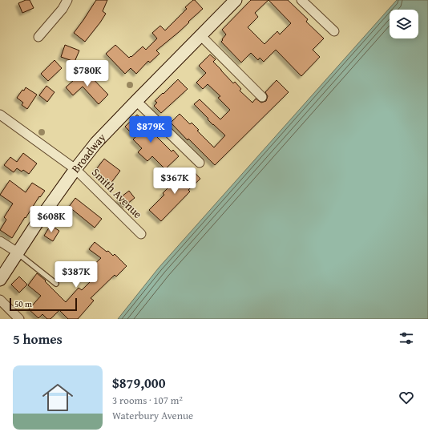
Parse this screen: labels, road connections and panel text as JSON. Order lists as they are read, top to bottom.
{
  "streets": {
    "street": ["Broadway", "Smith Avenue"]
  },
  "crossings": [
    ["Broadway", "Smith Avenue"]
  ],
  "scale_bar": "50 m",
  "page": {
    "price": [
      "$780K",
      "$879K",
      "$367K",
      "$608K",
      "$387K"
    ],
    "scale": "50 m",
    "heading": "5 homes",
    "list": [
      {
        "name": "$879,000",
        "note": "3 rooms · 107 m² · Waterbury Avenue"
      }
    ]
  }
}
